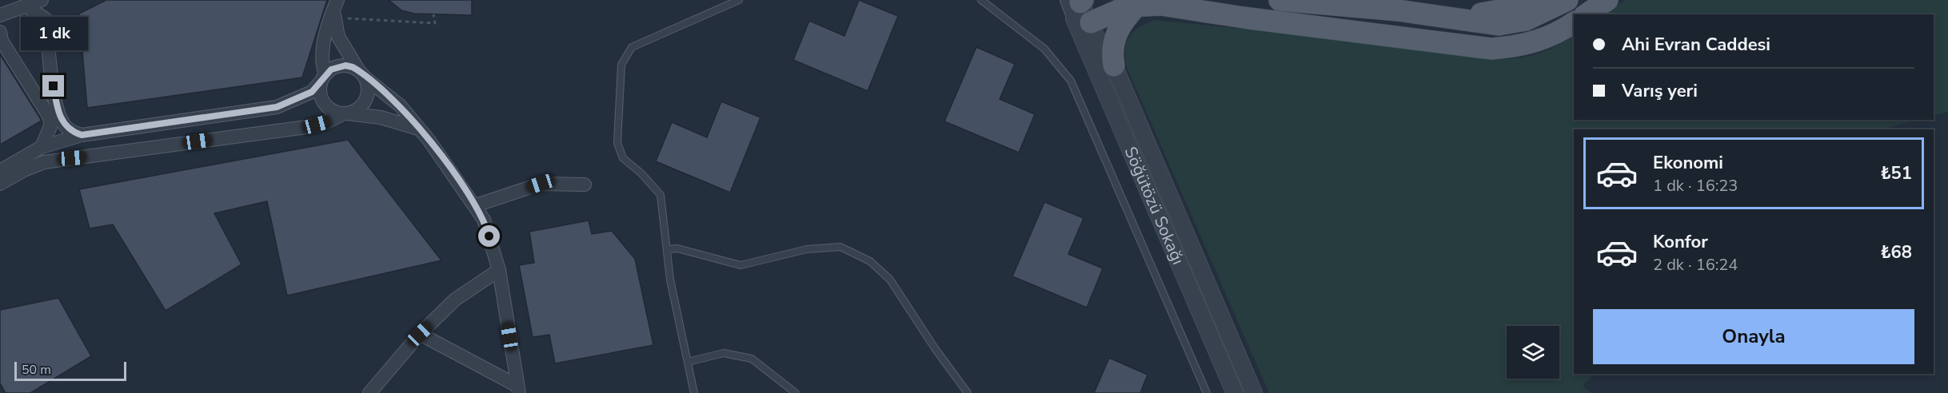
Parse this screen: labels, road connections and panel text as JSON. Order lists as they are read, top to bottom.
{
  "streets": {
    "street": ["Söğütözü Sokağı"]
  },
  "scale_bar": "50 m",
  "page": {
    "banner": ["Ahi Evran Caddesi", "Varış yeri"],
    "bubble": "1 dk",
    "list": [
      {
        "name": "Ekonomi",
        "note": "1 dk · 16:23",
        "value": "₺51"
      },
      {
        "name": "Konfor",
        "note": "2 dk · 16:24",
        "value": "₺68"
      }
    ],
    "buttons": "Onayla",
    "scale": "50 m"
  }
}
